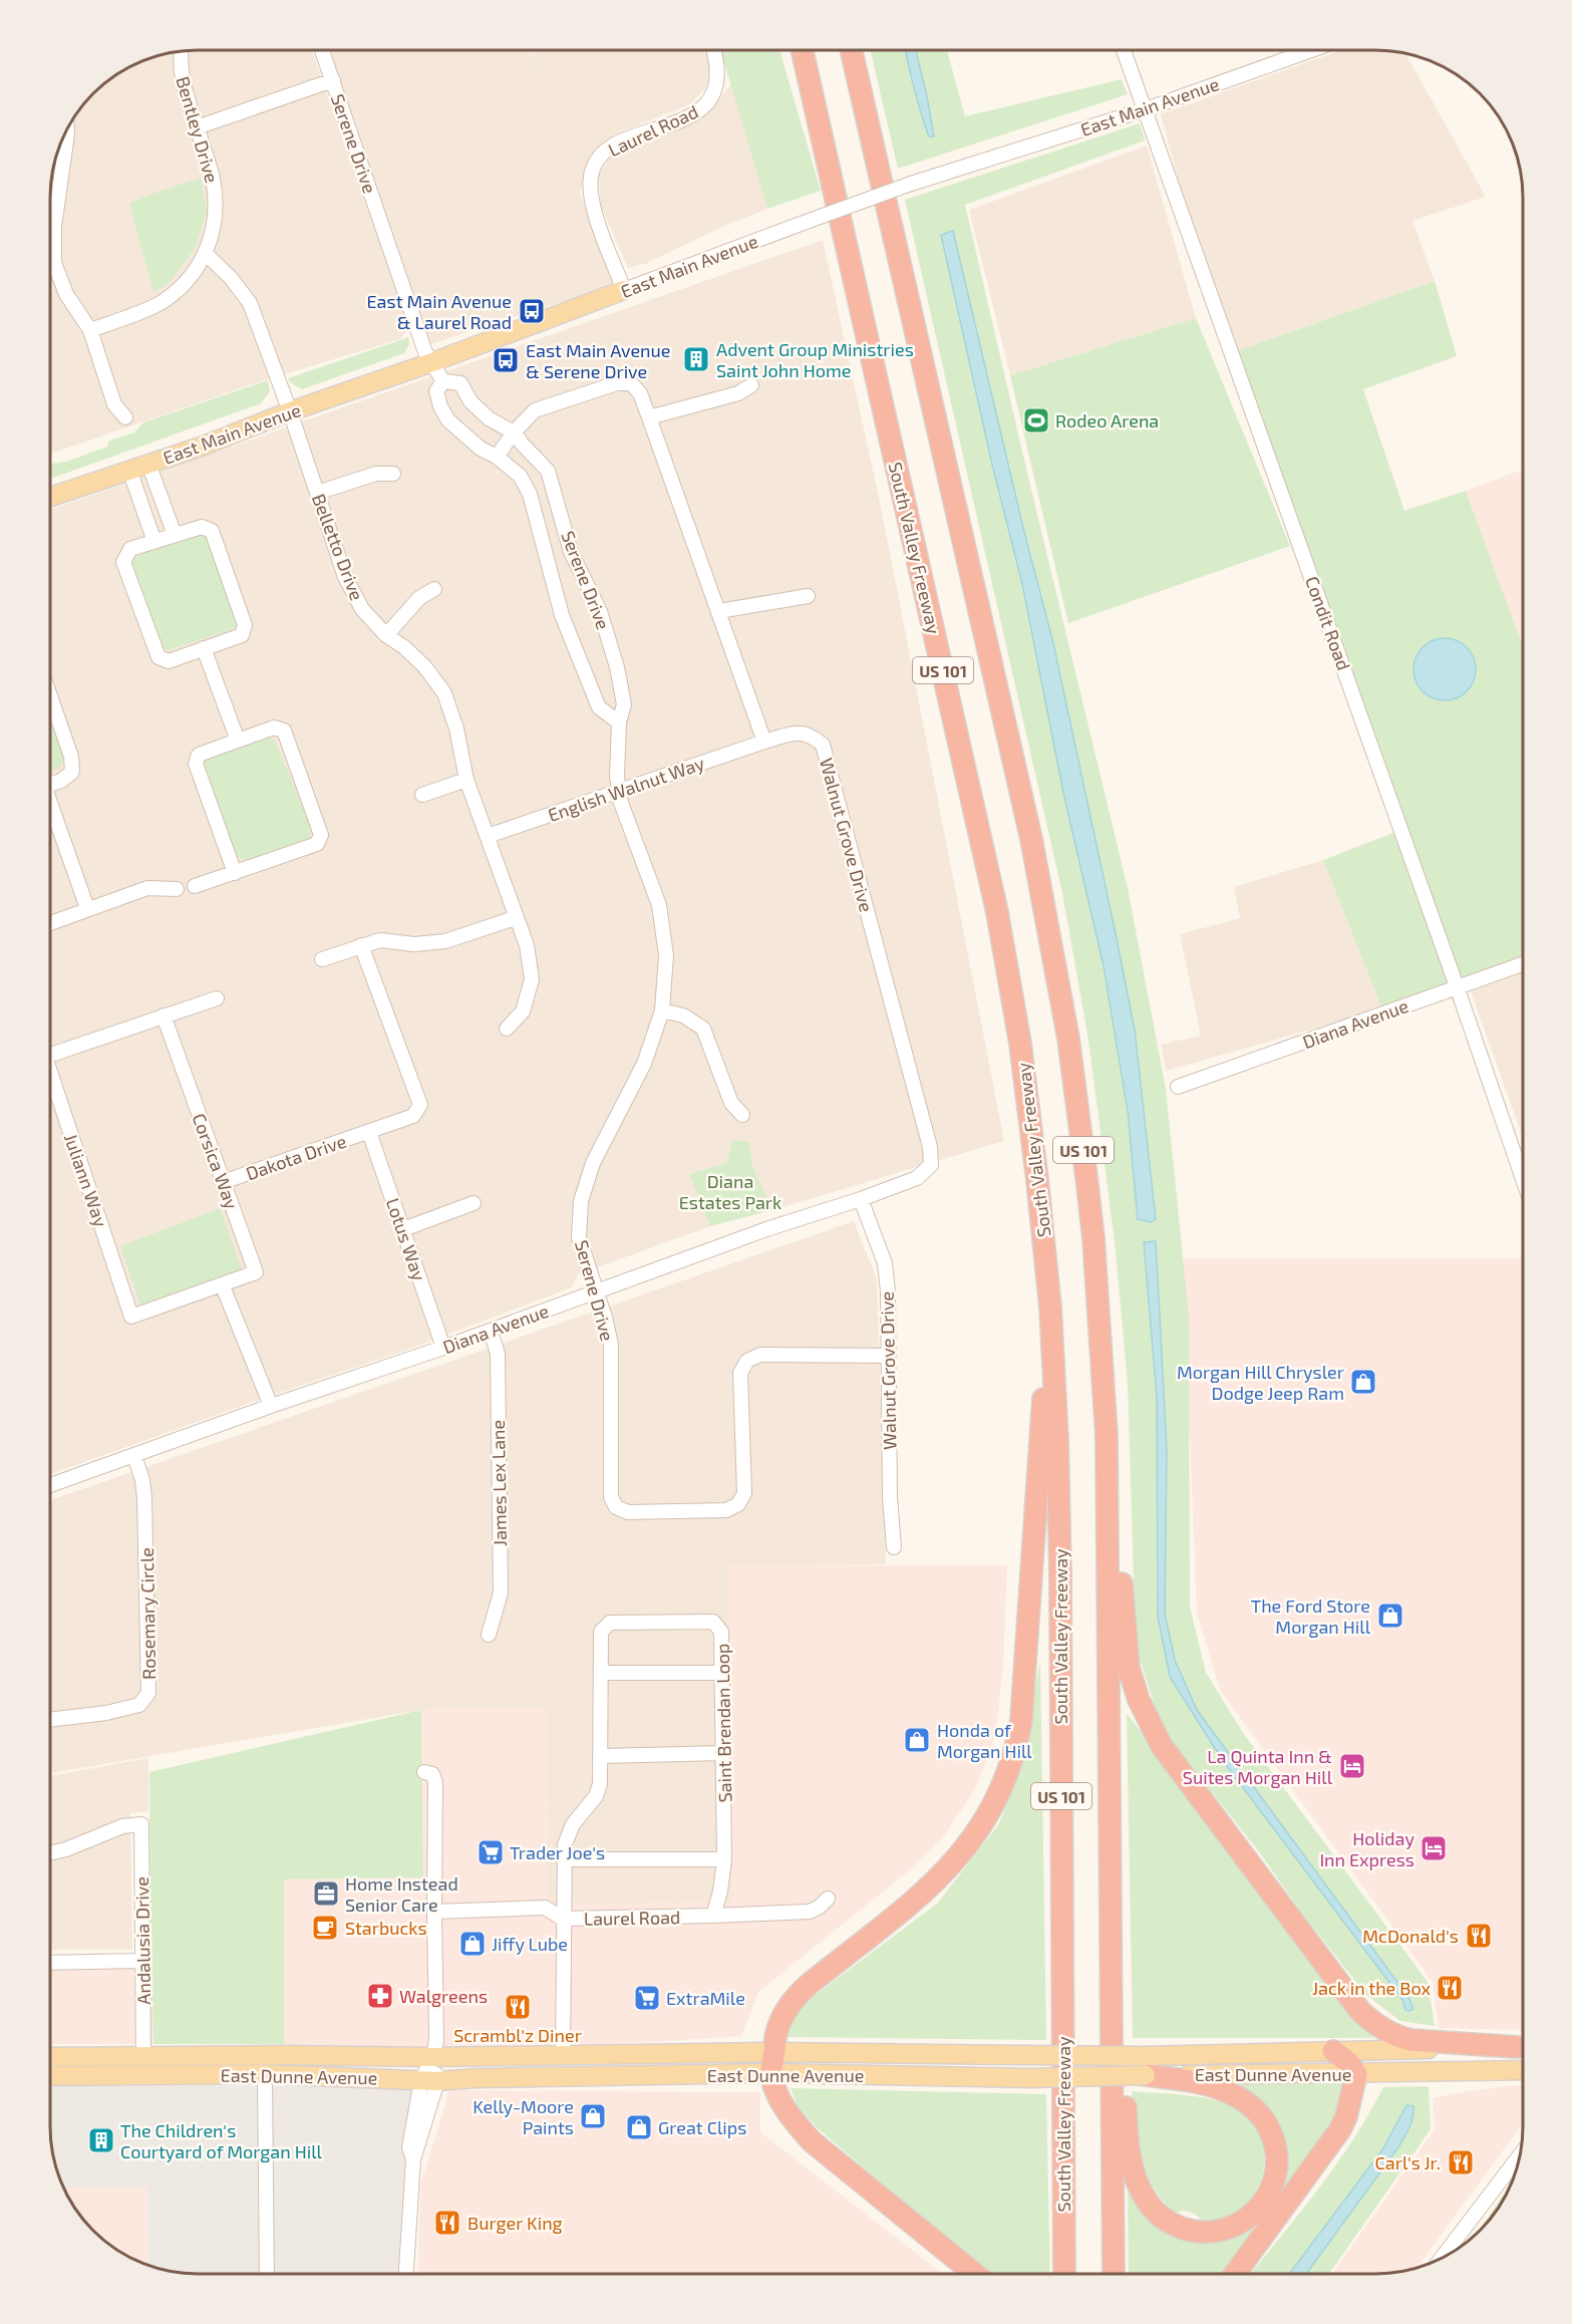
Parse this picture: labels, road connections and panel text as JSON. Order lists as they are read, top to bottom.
{
  "streets": {
    "highway": ["South Valley Freeway", "US 101"],
    "main road": ["East Main Avenue", "East Dunne Avenue"],
    "street": [
      "Bentley Drive",
      "Laurel Road",
      "Serene Drive",
      "Belletto Drive",
      "Condit Road",
      "English Walnut Way",
      "Walnut Grove Drive",
      "Diana Avenue",
      "Dakota Drive",
      "Corsica Way",
      "Juliann Way",
      "Lotus Way",
      "James Lex Lane",
      "Rosemary Circle",
      "Saint Brendan Loop",
      "Andalusia Drive"
    ]
  },
  "crossings": [
    ["East Main Avenue", "Laurel Road"],
    ["East Main Avenue", "Serene Drive"],
    ["East Main Avenue", "Belletto Drive"],
    ["East Main Avenue", "Condit Road"],
    ["Bentley Drive", "Belletto Drive"],
    ["Laurel Road", "Saint Brendan Loop"],
    ["Serene Drive", "English Walnut Way"],
    ["Serene Drive", "Walnut Grove Drive"],
    ["Serene Drive", "Diana Avenue"],
    ["Belletto Drive", "English Walnut Way"],
    ["Condit Road", "Diana Avenue"],
    ["English Walnut Way", "Walnut Grove Drive"],
    ["Walnut Grove Drive", "Diana Avenue"],
    ["Diana Avenue", "Lotus Way"],
    ["Diana Avenue", "James Lex Lane"],
    ["Diana Avenue", "Rosemary Circle"],
    ["Dakota Drive", "Corsica Way"],
    ["Dakota Drive", "Lotus Way"],
    ["Corsica Way", "Juliann Way"],
    ["Saint Brendan Loop", "East Dunne Avenue"],
    ["Andalusia Drive", "East Dunne Avenue"]
  ],
  "parks": ["Diana Estates Park"],
  "places": {
    "bus stop": ["East Main Avenue & Laurel Road", "East Main Avenue & Serene Drive"],
    "building": ["Advent Group Ministries Saint John Home", "The Children's Courtyard of Morgan Hill"],
    "sports": ["Rodeo Arena"],
    "shop": [
      "Morgan Hill Chrysler Dodge Jeep Ram",
      "The Ford Store Morgan Hill",
      "Honda of Morgan Hill",
      "Jiffy Lube",
      "Kelly-Moore Paints",
      "Great Clips"
    ],
    "hotel": ["La Quinta Inn & Suites Morgan Hill", "Holiday Inn Express"],
    "supermarket": ["Trader Joe's", "ExtraMile"],
    "office": ["Home Instead Senior Care"],
    "cafe": ["Starbucks"],
    "restaurant": [
      "McDonald's",
      "Jack in the Box",
      "Scrambl'z Diner",
      "Carl's Jr.",
      "Burger King"
    ],
    "pharmacy": ["Walgreens"]
  }
}
